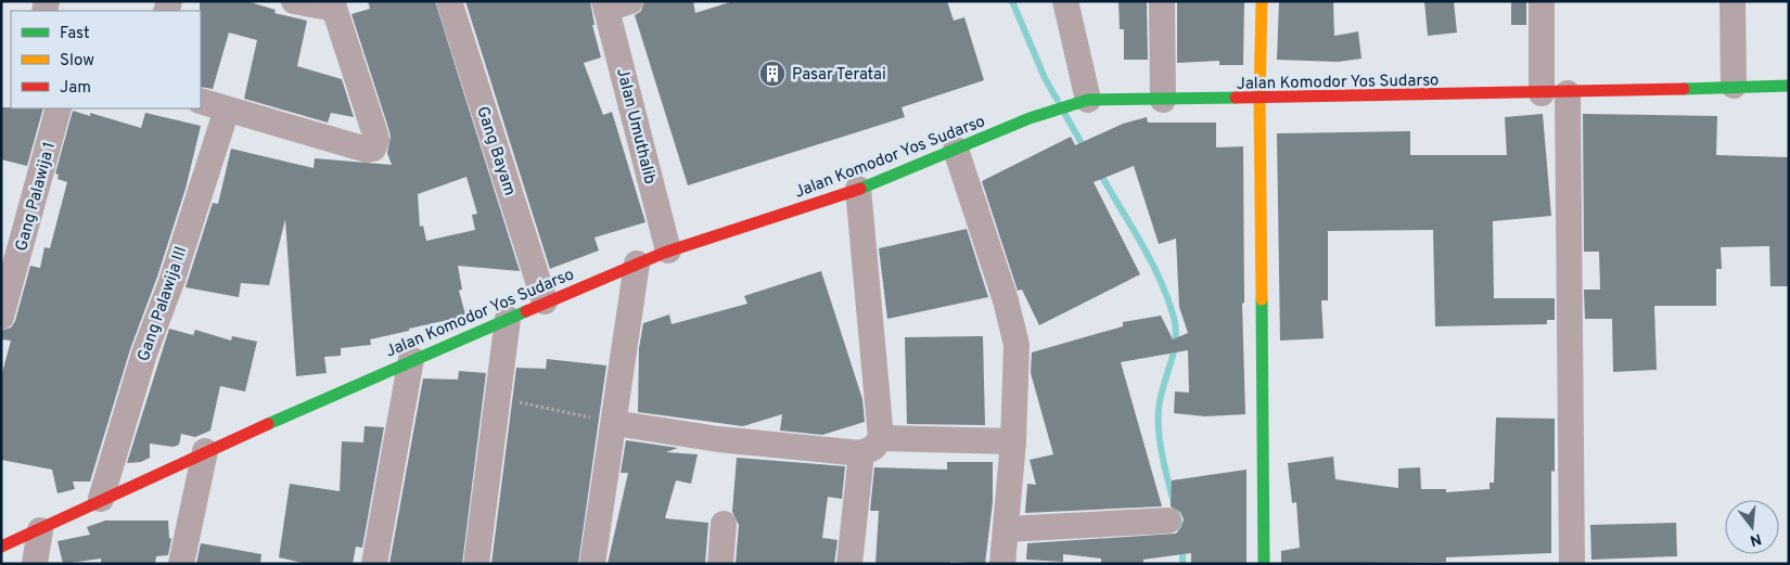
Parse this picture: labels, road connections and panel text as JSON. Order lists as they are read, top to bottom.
{
  "streets": {
    "street": [
      "Jalan Komodor Yos Sudarso",
      "Jalan Umuthalib",
      "Gang Bayam",
      "Gang Palawija 1",
      "Gang Palawija III"
    ]
  },
  "crossings": [
    ["Jalan Komodor Yos Sudarso", "Jalan Umuthalib"],
    ["Jalan Komodor Yos Sudarso", "Gang Bayam"],
    ["Jalan Komodor Yos Sudarso", "Gang Palawija III"]
  ],
  "places": {
    "building": ["Pasar Teratai"]
  },
  "legend": ["Fast", "Slow", "Jam"],
  "north": "bottom"
}
